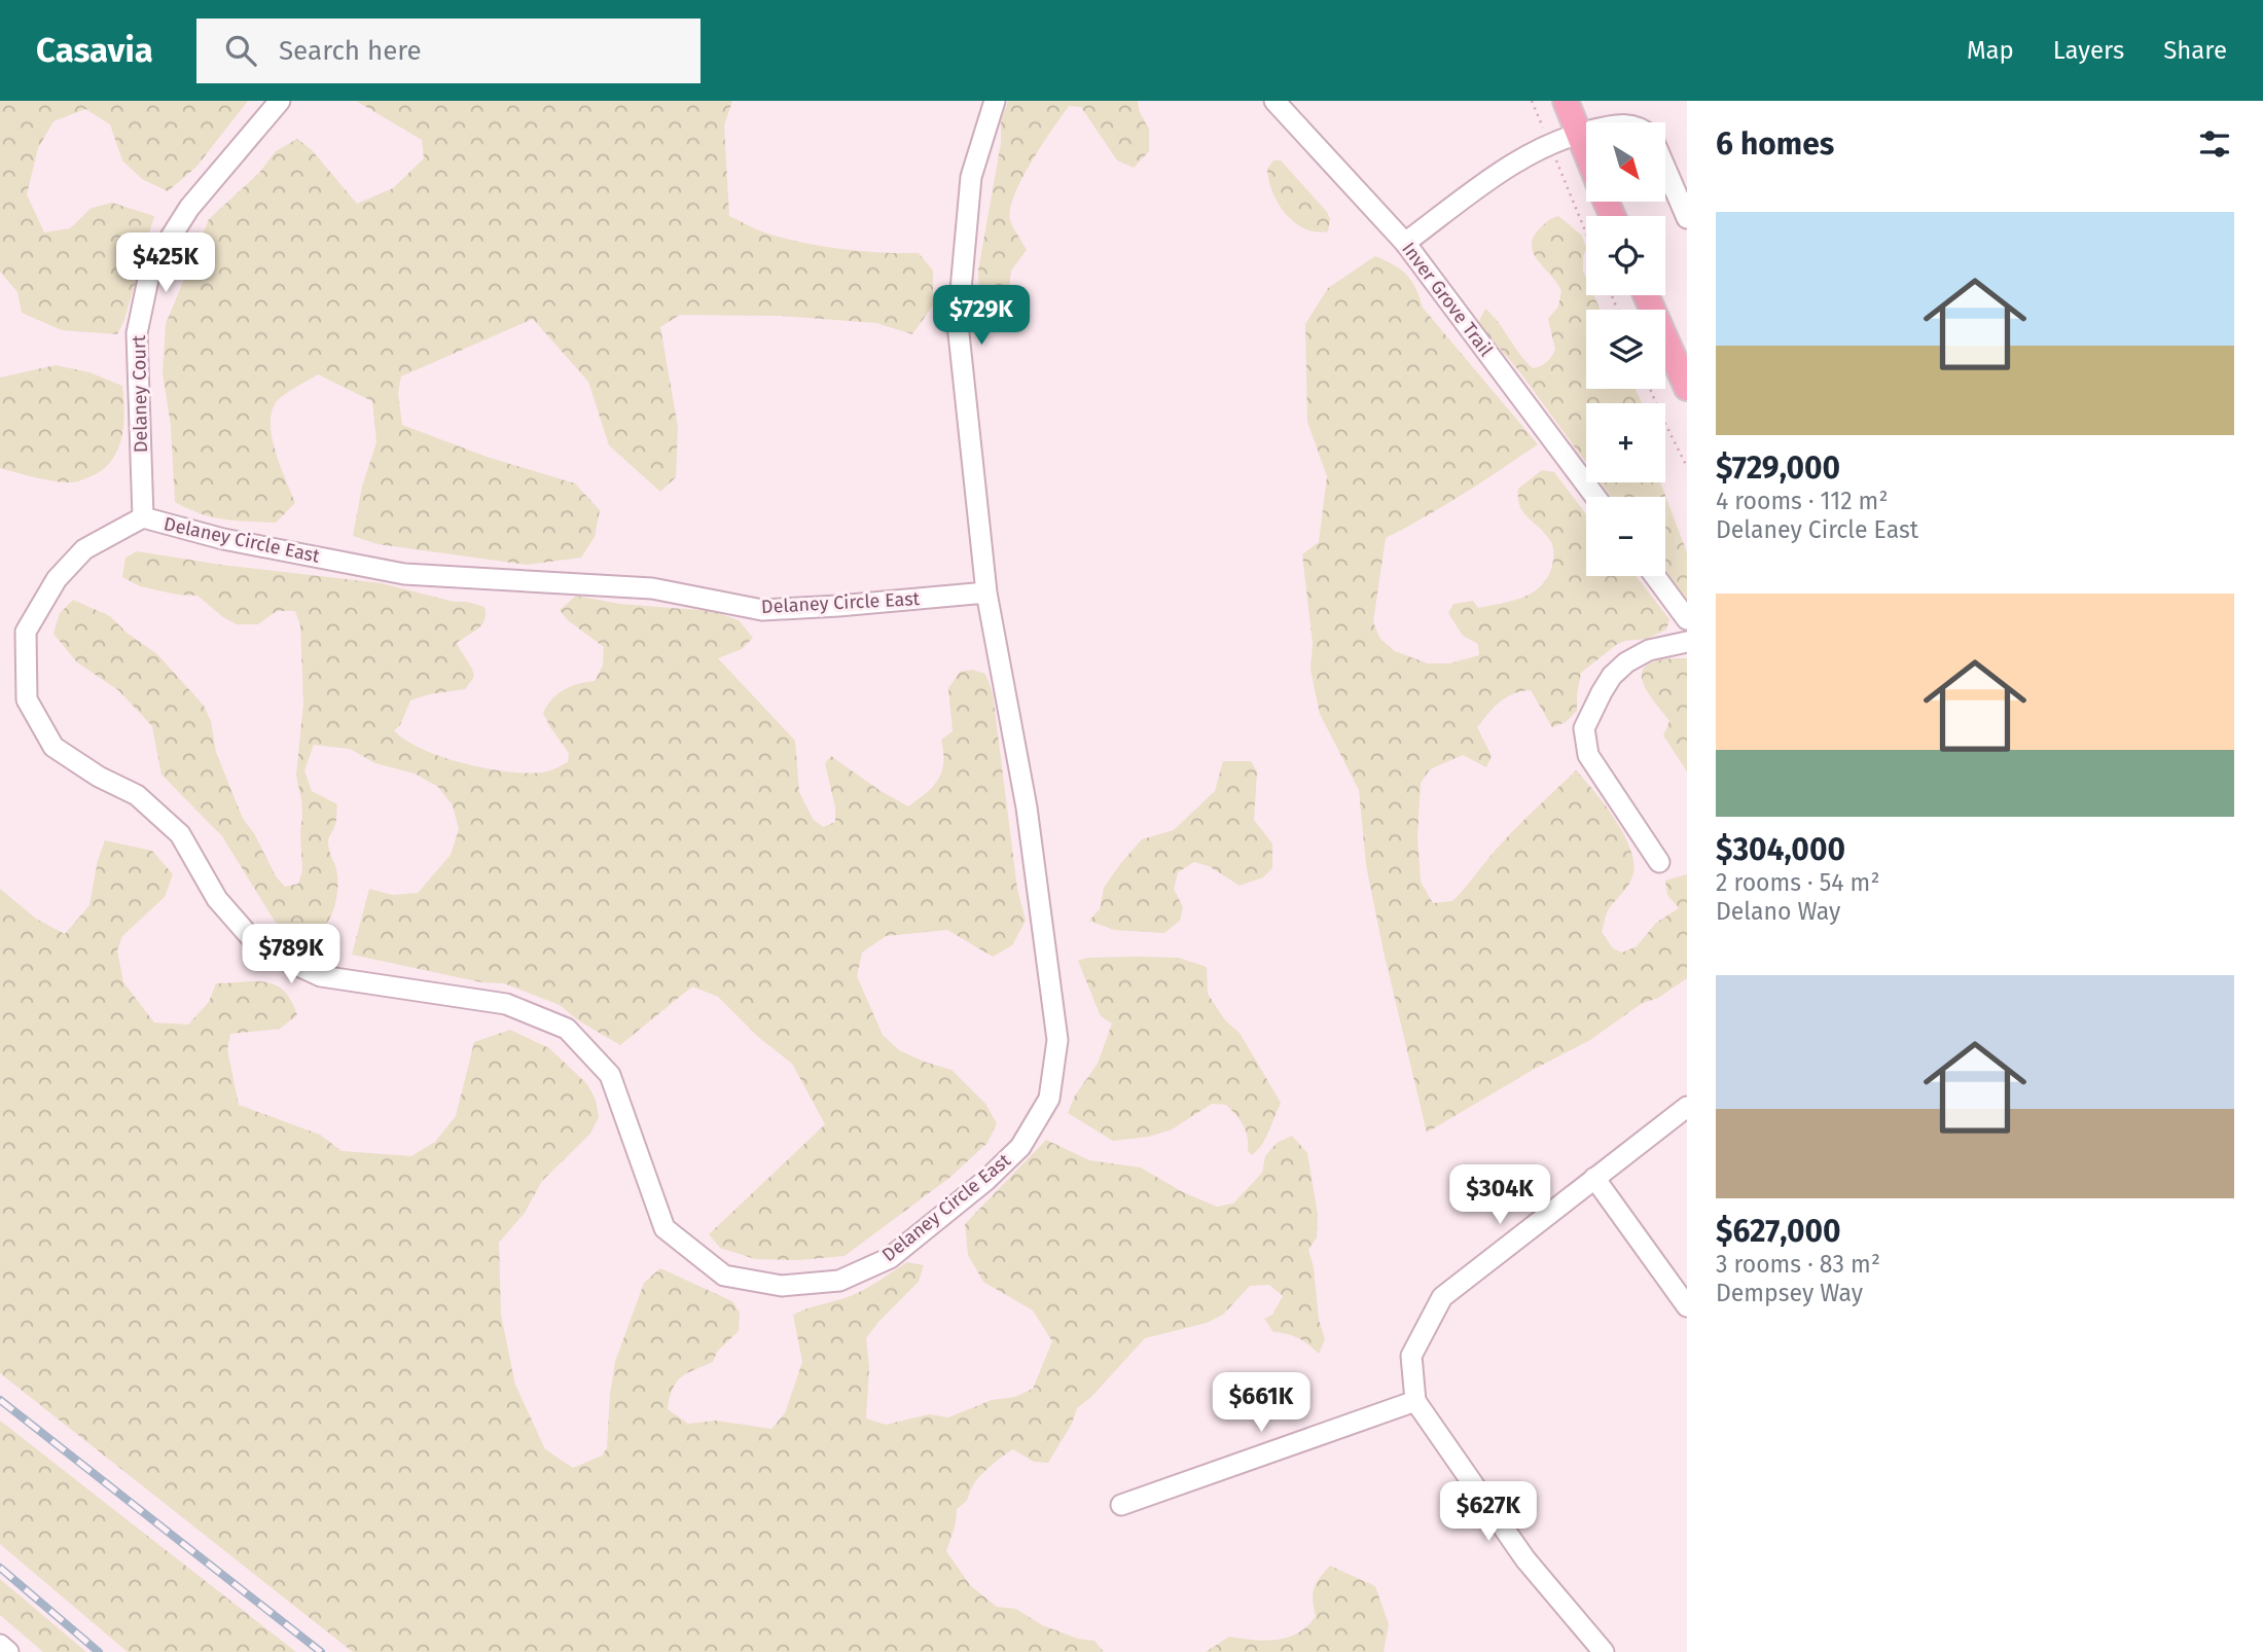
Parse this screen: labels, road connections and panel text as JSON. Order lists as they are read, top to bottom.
{
  "streets": {
    "street": ["Inver Grove Trail", "Delaney Court", "Delaney Circle East"]
  },
  "crossings": [
    ["Delaney Court", "Delaney Circle East"]
  ],
  "north": "bottom right",
  "page": {
    "header": "Casavia",
    "search": "Search here",
    "nav": ["Map", "Layers", "Share"],
    "heading": "6 homes",
    "map_buttons": ["+", "−"],
    "list": [
      {
        "name": "$729,000",
        "note": "4 rooms · 112 m² · Delaney Circle East"
      },
      {
        "name": "$304,000",
        "note": "2 rooms · 54 m² · Delano Way"
      },
      {
        "name": "$627,000",
        "note": "3 rooms · 83 m² · Dempsey Way"
      }
    ],
    "price": [
      "$425K",
      "$729K",
      "$789K",
      "$304K",
      "$661K",
      "$627K"
    ]
  }
}
